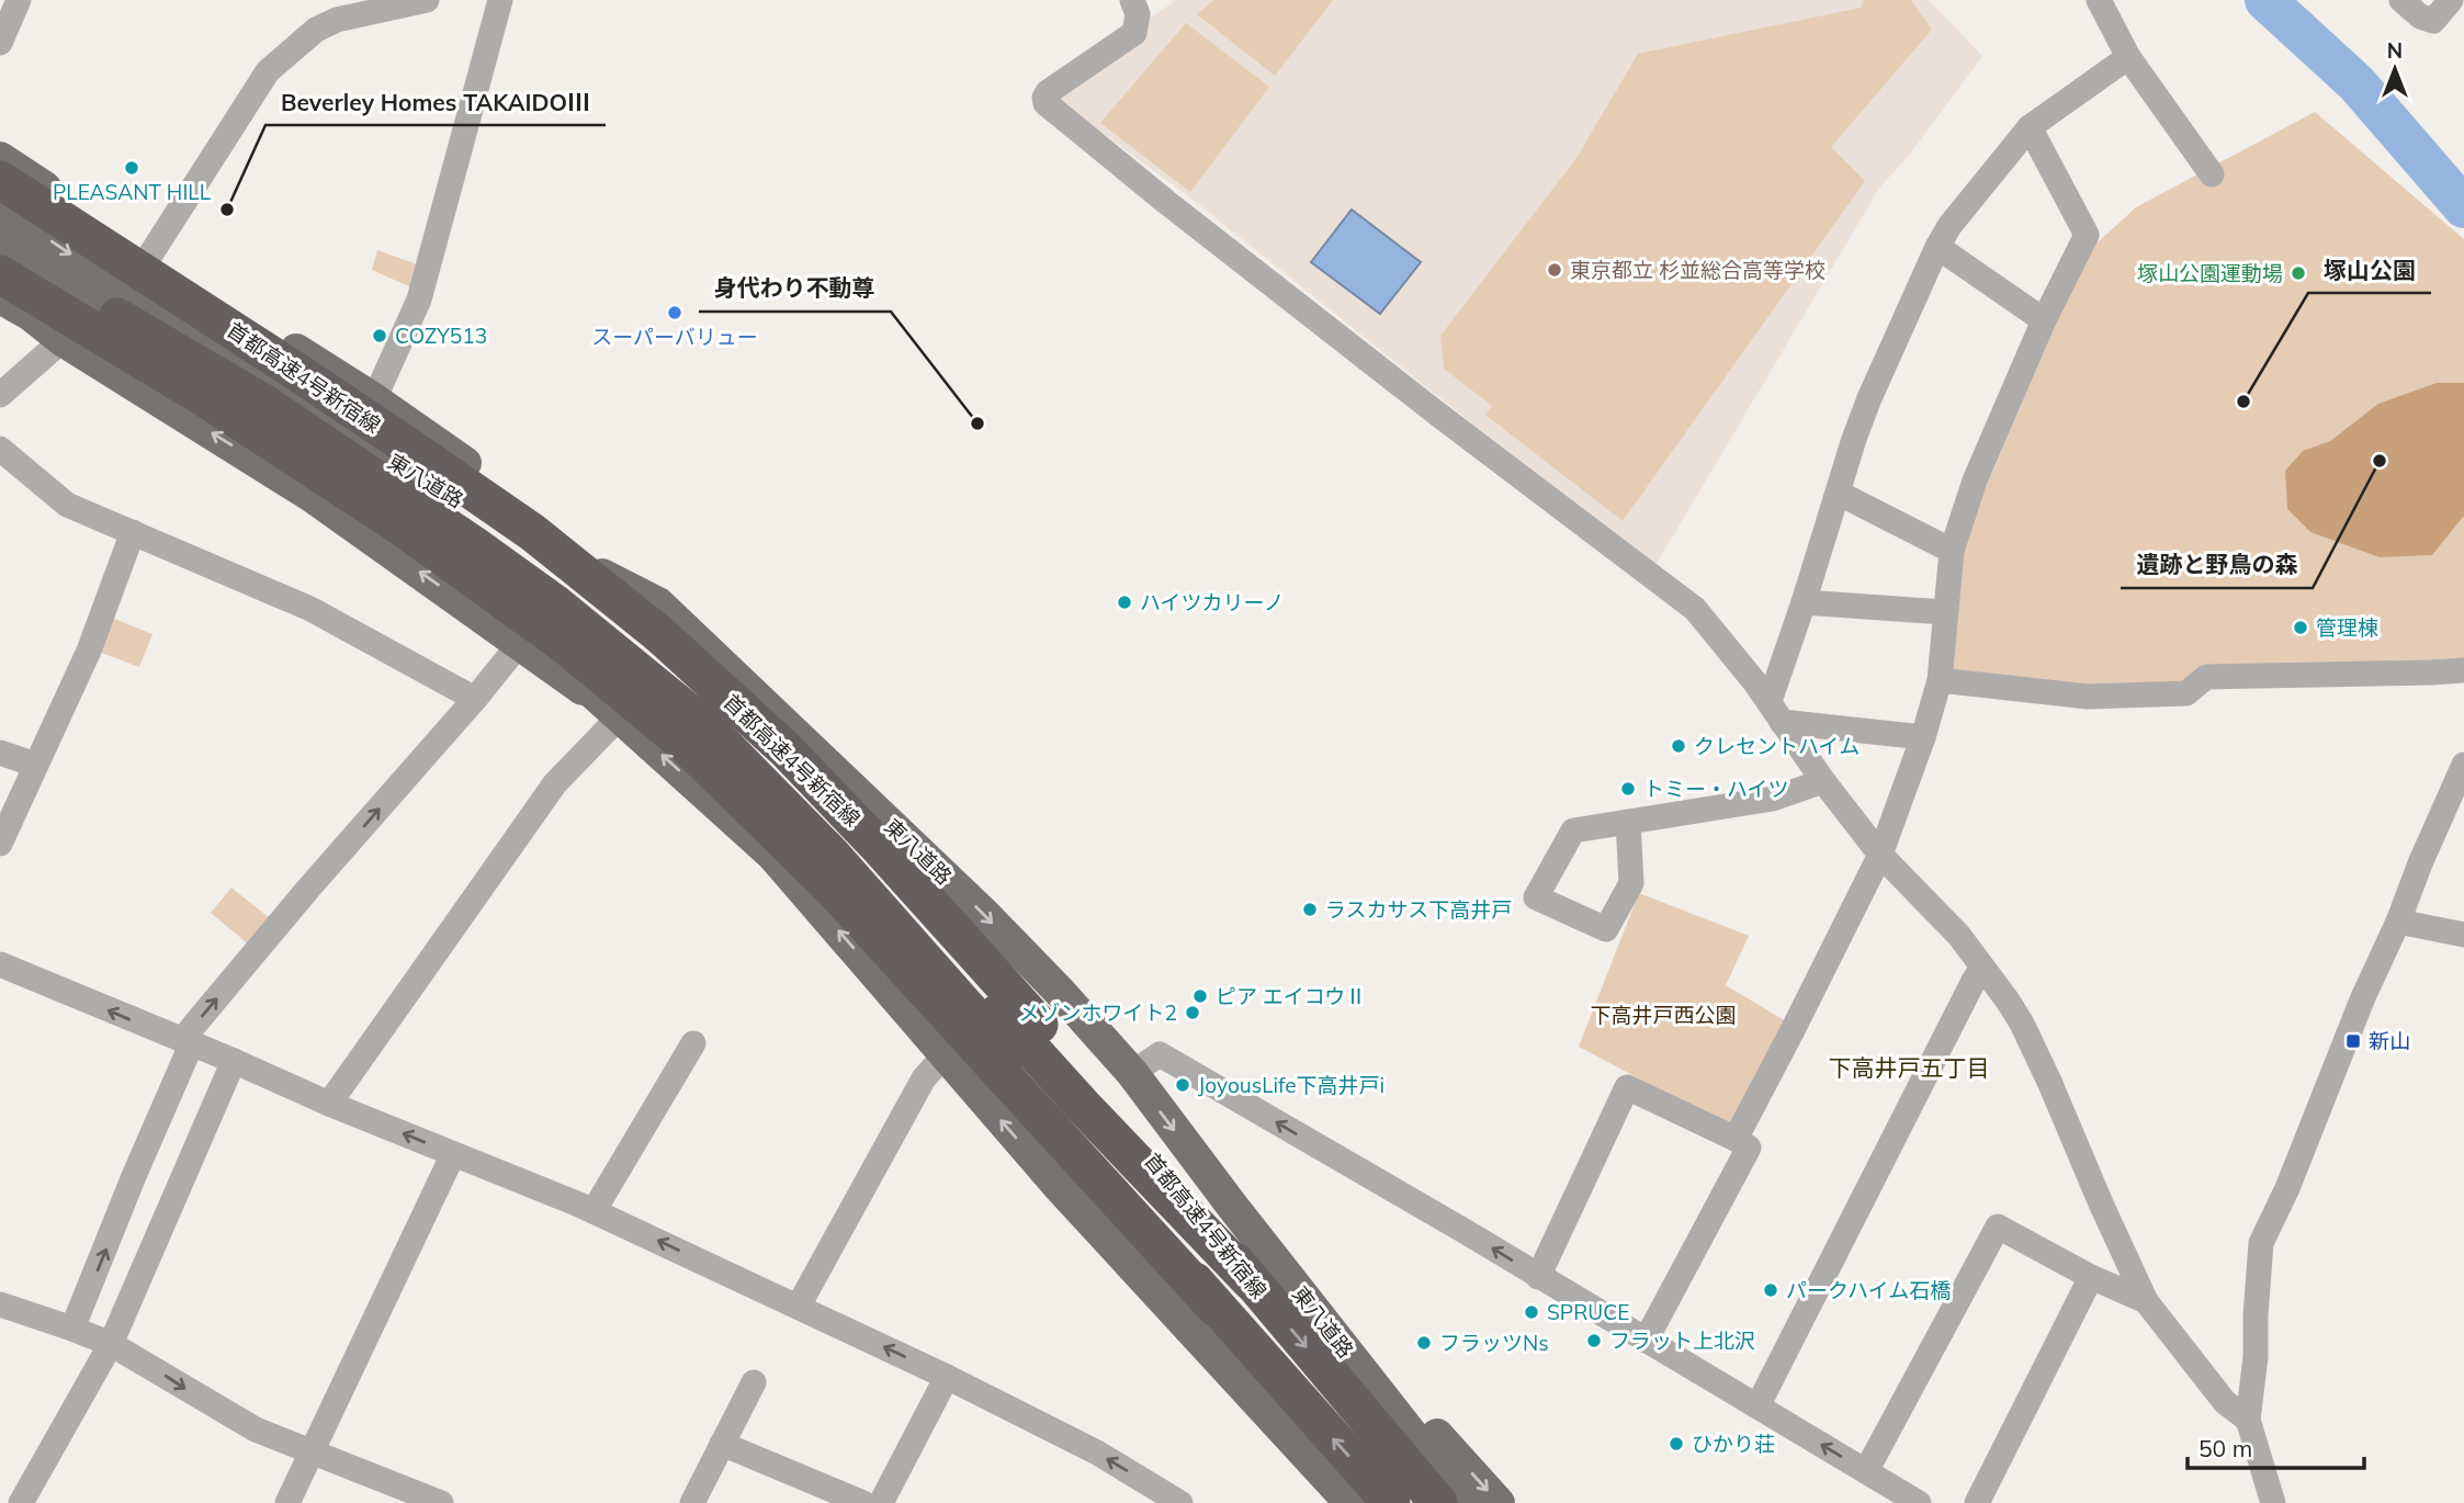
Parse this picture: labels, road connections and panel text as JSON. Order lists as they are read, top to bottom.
{
  "streets": {
    "highway": ["首都高速4号新宿線"],
    "main road": ["東八道路"]
  },
  "crossings": [
    ["首都高速4号新宿線", "東八道路"]
  ],
  "districts": ["下高井戸五丁目"],
  "parks": ["下高井戸西公園"],
  "places": {
    "other": [
      "PLEASANT HILL",
      "Beverley Homes TAKAIDOⅢ",
      "東京都立 杉並総合高等学校",
      "塚山公園運動場",
      "スーパーバリュー",
      "COZY513",
      "塚山公園",
      "身代わり不動尊",
      "遺跡と野鳥の森",
      "ハイツカリーノ",
      "管理棟",
      "クレセントハイム",
      "トミー・ハイツ",
      "ラスカサス下高井戸",
      "ピア エイコウⅡ",
      "メゾンホワイト2",
      "JoyousLife下高井戸i",
      "パークハイム石橋",
      "SPRUCE",
      "フラット上北沢",
      "フラッツNs",
      "ひかり荘"
    ],
    "transit": ["新山"]
  },
  "scale_bar": "50 m",
  "north": "top"
}
